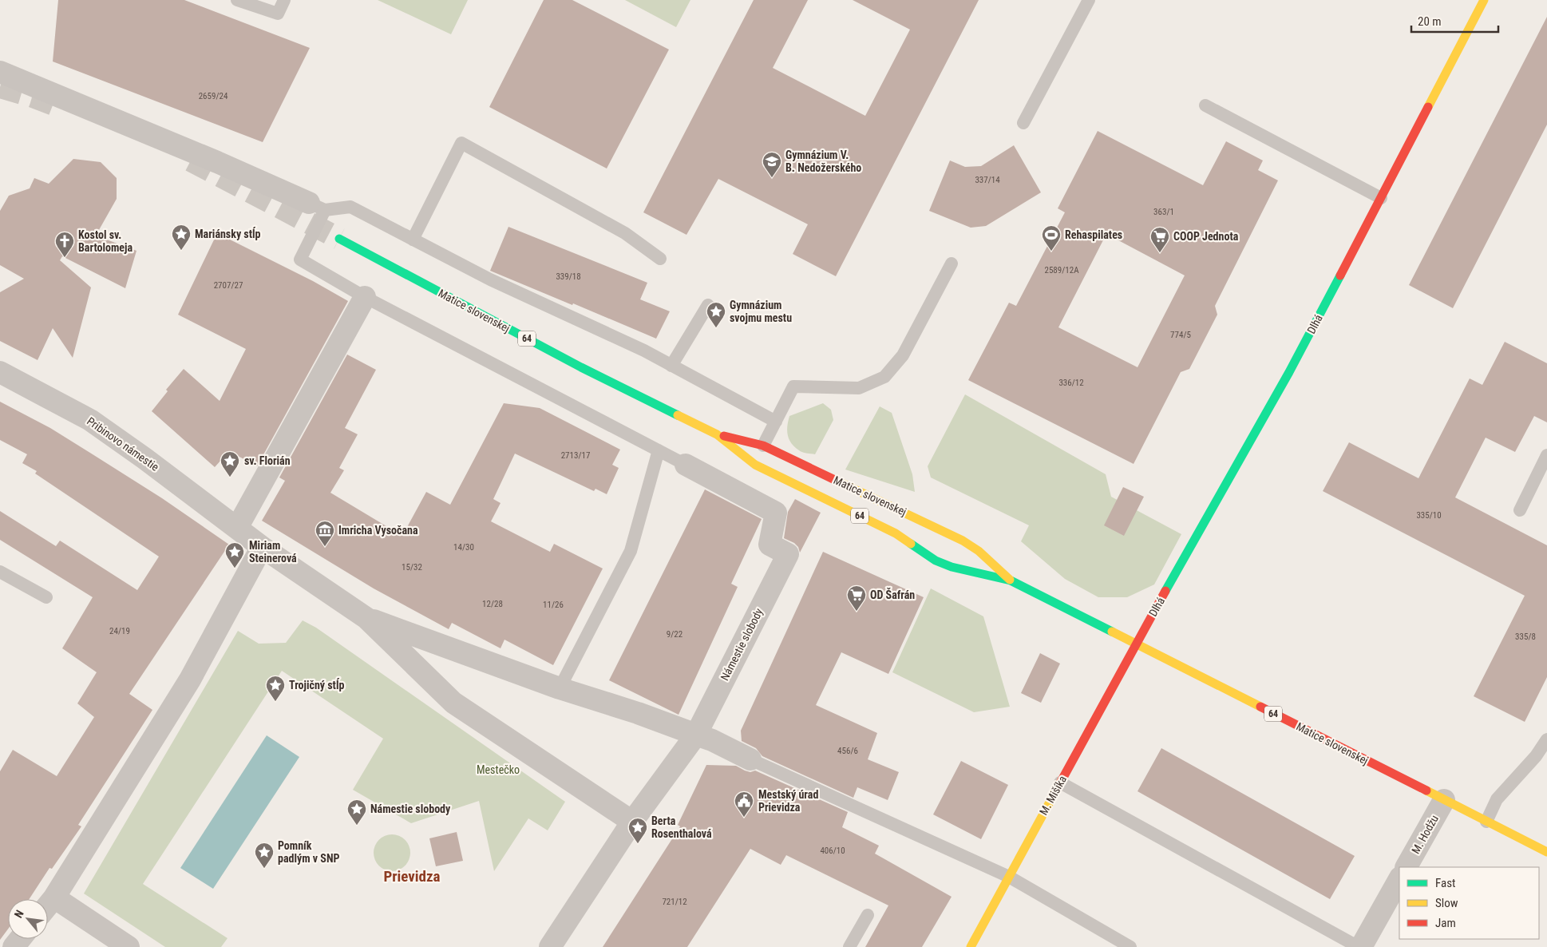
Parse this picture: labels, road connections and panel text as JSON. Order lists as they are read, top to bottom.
{
  "streets": {
    "main road": [
      "Matice slovenskej",
      "Dlhá",
      "64",
      "M. Mišíka"
    ],
    "street": ["Pribinovo námestie", "Námestie slobody", "M. Hodžu"]
  },
  "crossings": [
    ["Matice slovenskej", "Dlhá"],
    ["Matice slovenskej", "M. Mišíka"],
    ["Matice slovenskej", "M. Hodžu"],
    ["Dlhá", "M. Mišíka"]
  ],
  "districts": ["Prievidza"],
  "parks": ["Mestečko"],
  "places": {
    "school or university": ["Gymnázium V. B. Nedožerského"],
    "place": [
      "Mariánsky stĺp",
      "Gymnázium svojmu mestu",
      "sv. Florián",
      "Miriam Steinerová",
      "Trojičný stĺp",
      "Námestie slobody",
      "Berta Rosenthalová",
      "Pomník padlým v SNP"
    ],
    "sports": ["Rehaspilates"],
    "supermarket": ["COOP Jednota", "OD Šafrán"],
    "church": ["Kostol sv. Bartolomeja"],
    "museum": ["Imricha Vysočana"],
    "public building": ["Mestský úrad Prievidza"]
  },
  "house_numbers": [
    "2659/24",
    "337/14",
    "363/1",
    "2589/12A",
    "339/18",
    "2707/27",
    "774/5",
    "336/12",
    "2713/17",
    "335/10",
    "14/30",
    "15/32",
    "12/28",
    "11/26",
    "24/19",
    "9/22",
    "335/8",
    "456/6",
    "406/10",
    "721/12"
  ],
  "legend": ["Fast", "Slow", "Jam"],
  "scale_bar": "20 m",
  "north": "top left"
}
